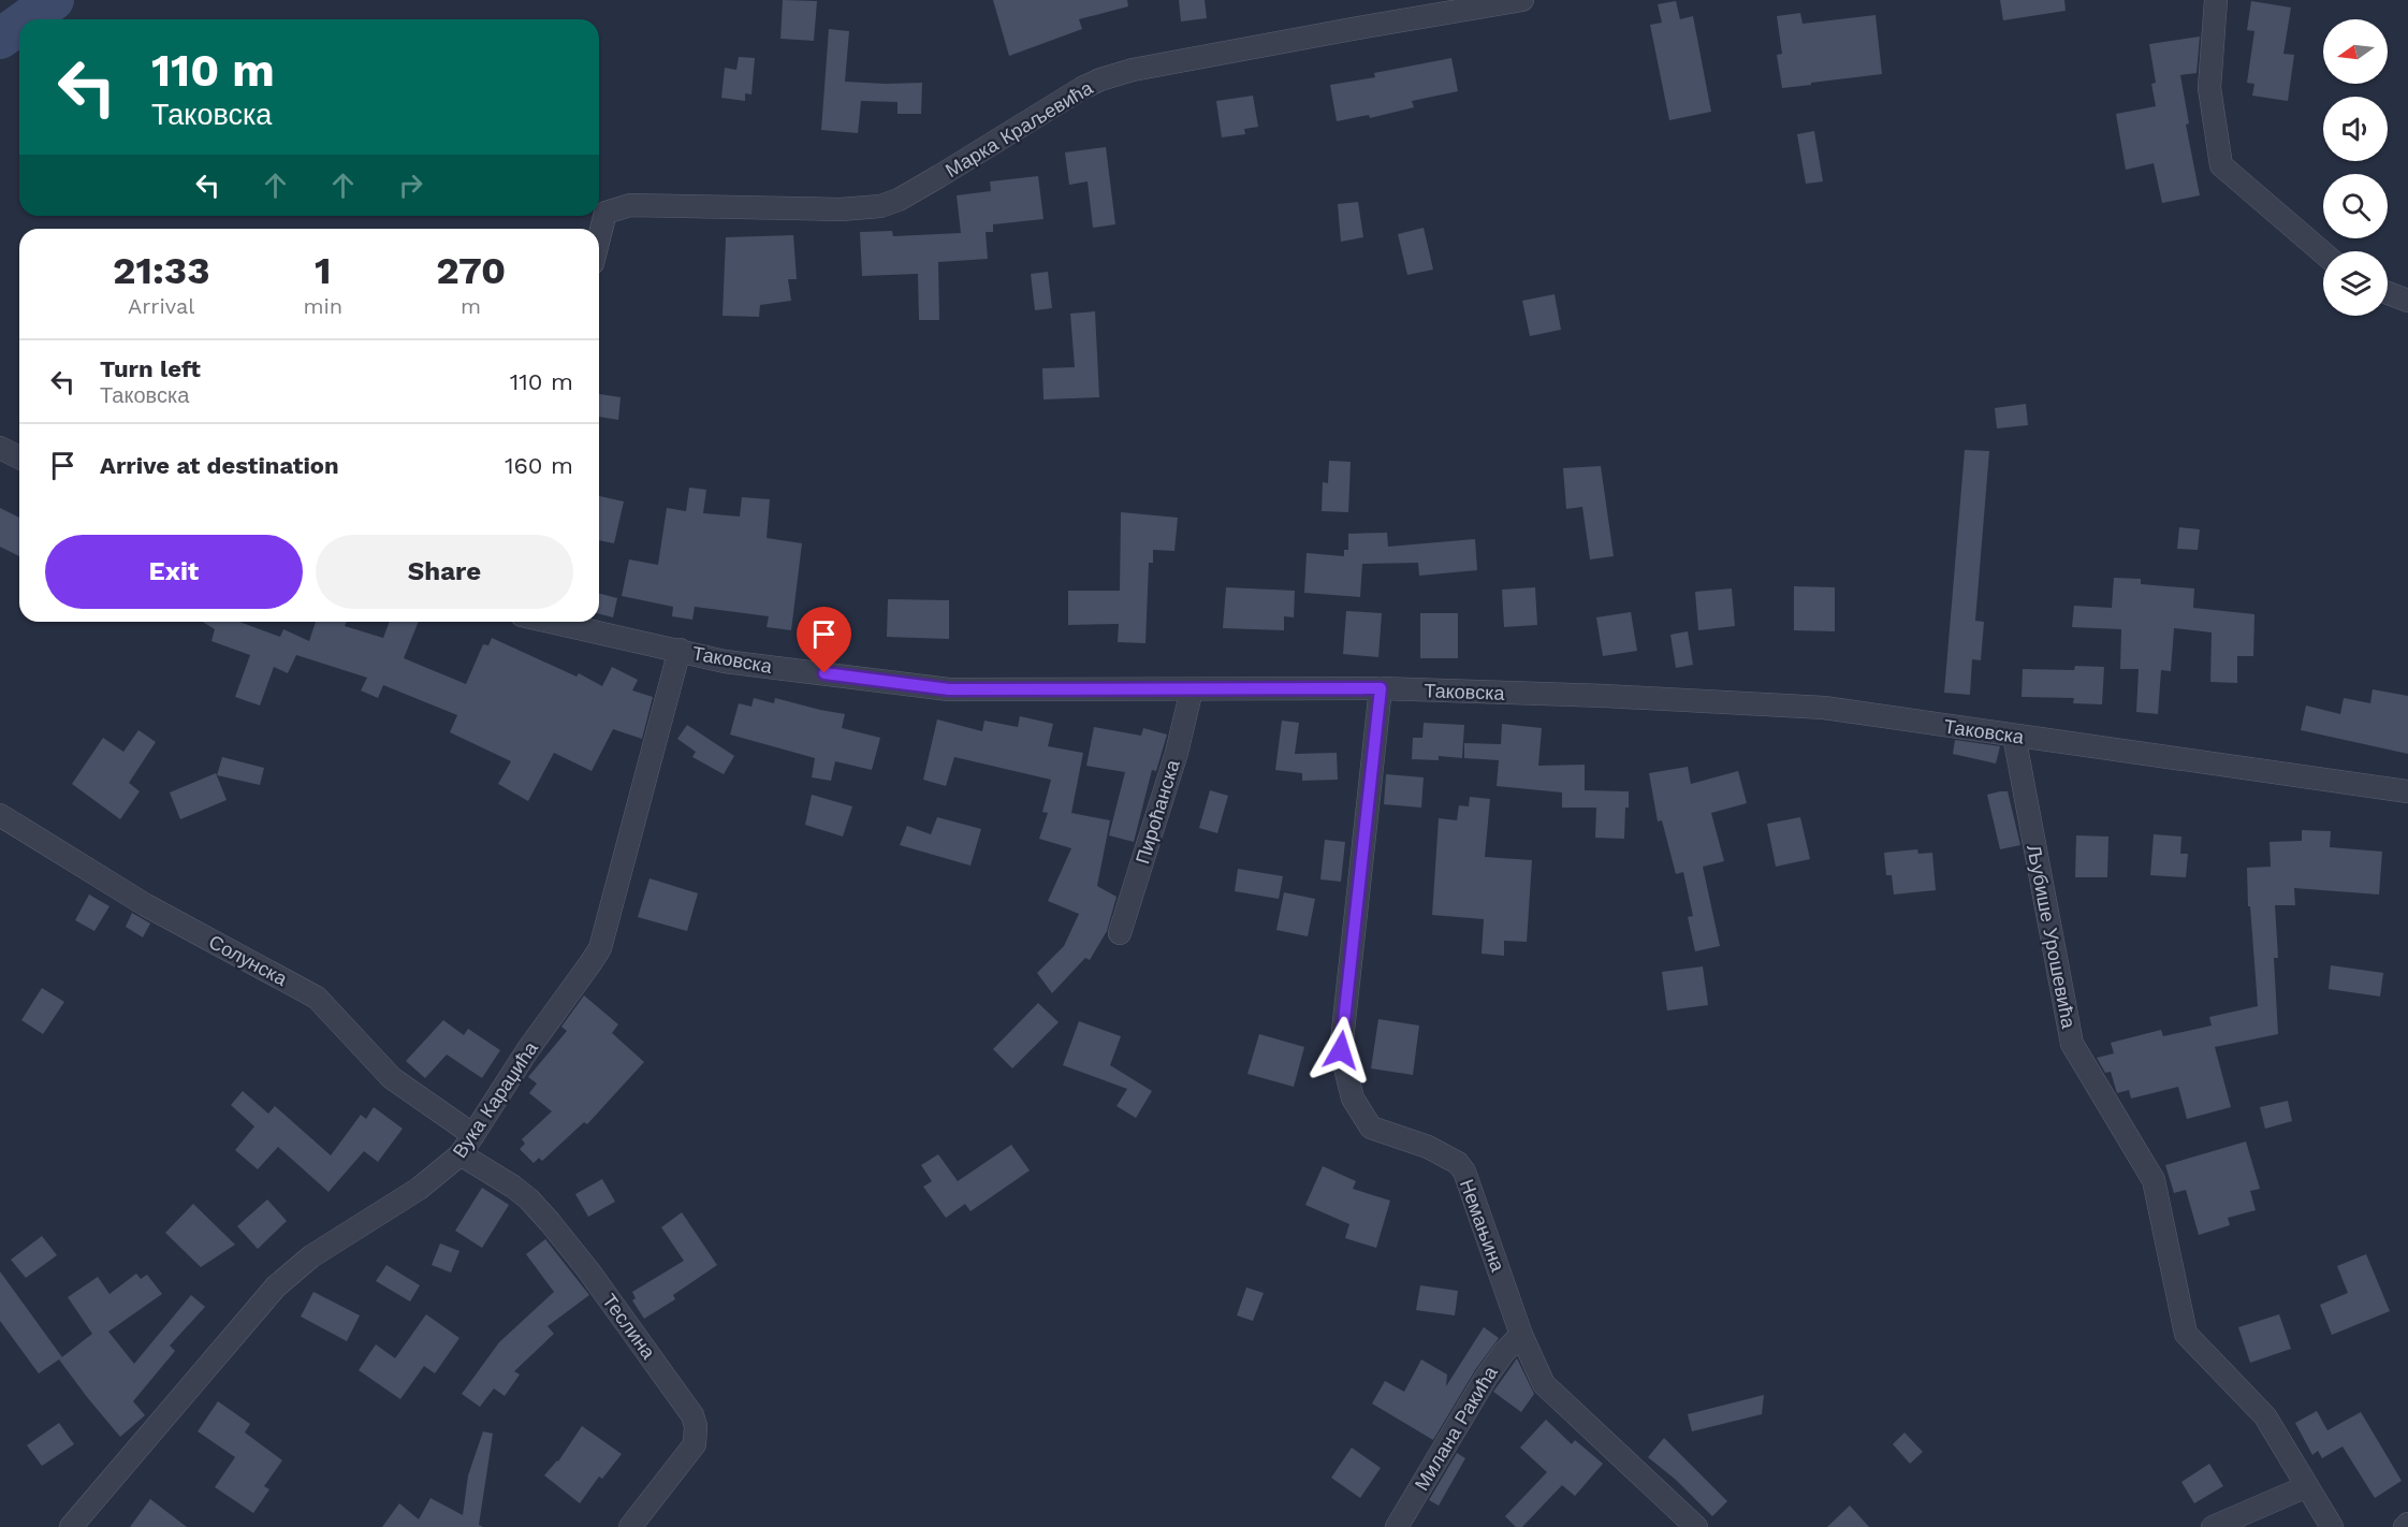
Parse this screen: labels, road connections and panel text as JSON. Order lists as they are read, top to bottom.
{
  "streets": {
    "street": [
      "Марка Краљевића",
      "Таковска",
      "Пироћанска",
      "Љубише Урошевића",
      "Солунска",
      "Вука Караџића",
      "Немањина",
      "Теслина",
      "Милана Ракића"
    ]
  },
  "crossings": [
    ["Таковска", "Пироћанска"],
    ["Таковска", "Љубише Урошевића"],
    ["Таковска", "Вука Караџића"],
    ["Таковска", "Немањина"],
    ["Солунска", "Вука Караџића"],
    ["Вука Караџића", "Теслина"],
    ["Немањина", "Милана Ракића"]
  ],
  "north": "left",
  "page": {
    "turn": ["110 m", "Таковска"],
    "eta": [
      "21:33",
      "Arrival",
      "1",
      "min",
      "270",
      "m"
    ],
    "list": [
      {
        "name": "Turn left",
        "note": "Таковска",
        "value": "110 m"
      },
      {
        "name": "Arrive at destination",
        "value": "160 m"
      }
    ],
    "buttons": ["Exit", "Share"]
  }
}
